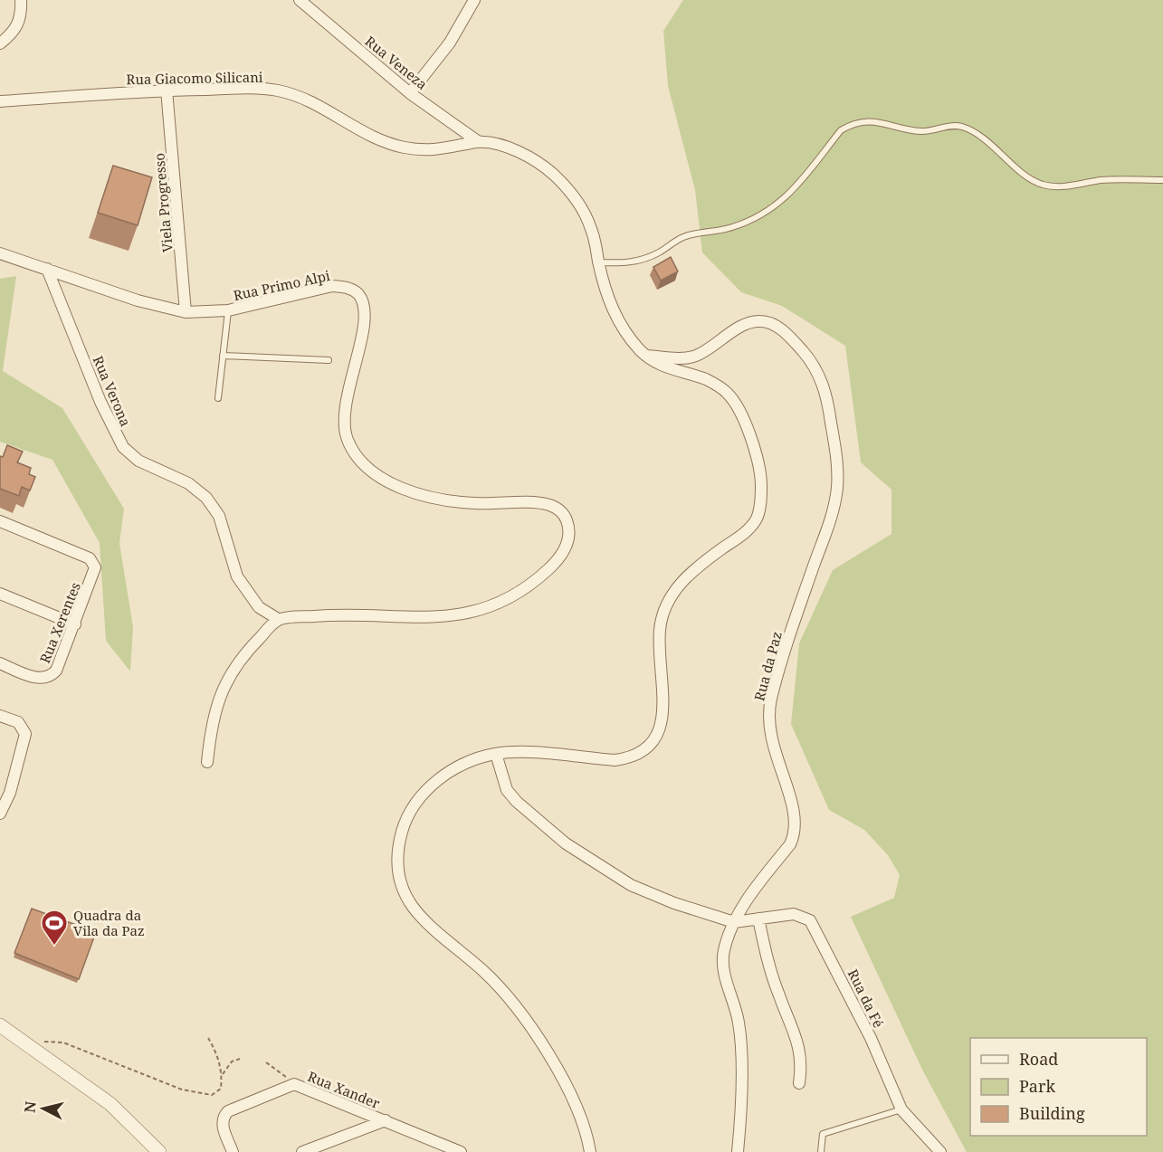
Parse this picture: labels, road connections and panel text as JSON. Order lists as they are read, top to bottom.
{
  "streets": {
    "street": [
      "Rua Veneza",
      "Rua Giacomo Silicani",
      "Viela Progresso",
      "Rua Primo Alpi",
      "Rua Verona",
      "Rua Xerentes",
      "Rua da Paz",
      "Rua da Fé",
      "Rua Xander"
    ]
  },
  "crossings": [
    ["Rua Veneza", "Rua Giacomo Silicani"],
    ["Rua Giacomo Silicani", "Viela Progresso"],
    ["Rua Giacomo Silicani", "Rua da Paz"],
    ["Viela Progresso", "Rua Primo Alpi"],
    ["Rua Primo Alpi", "Rua Verona"],
    ["Rua da Paz", "Rua da Fé"]
  ],
  "places": {
    "sports": ["Quadra da Vila da Paz"]
  },
  "legend": ["Road", "Park", "Building"],
  "north": "left"
}
